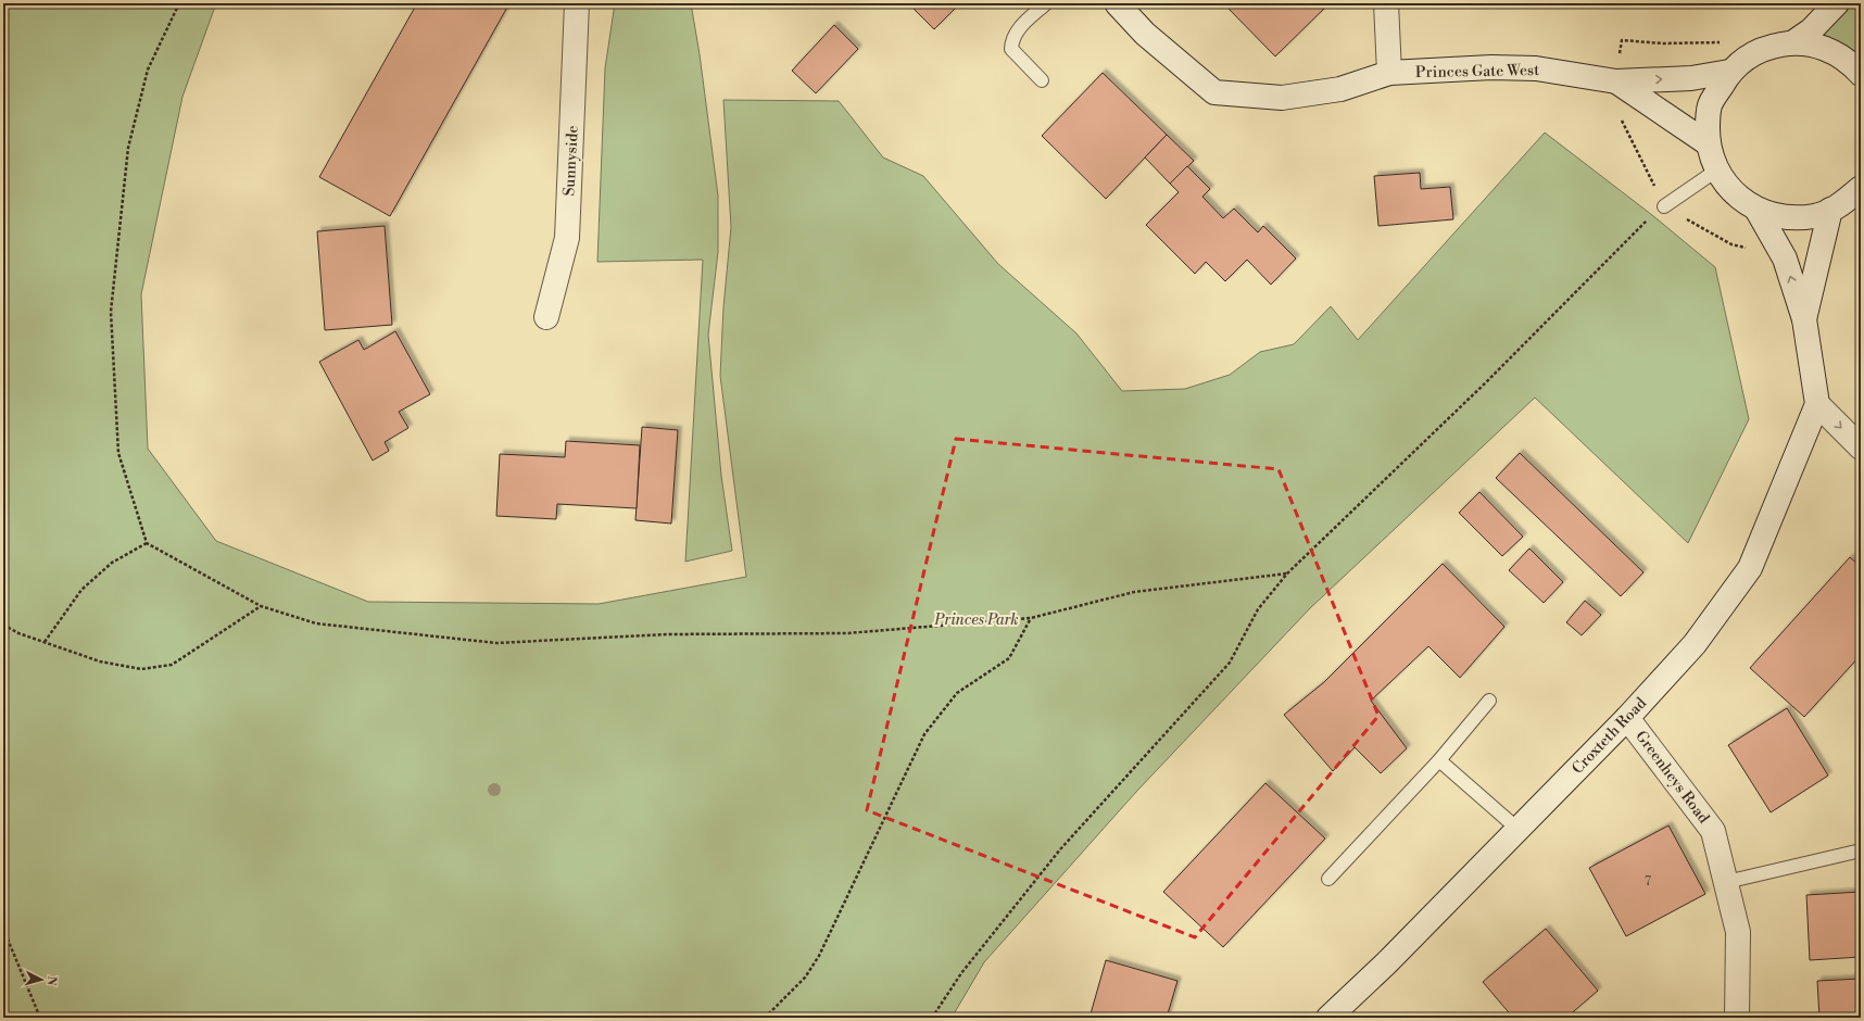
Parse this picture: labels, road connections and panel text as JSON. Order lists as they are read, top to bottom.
{
  "streets": {
    "main road": [
      "Princes Gate West",
      "Sunnyside",
      "Croxteth Road",
      "Greenheys Road"
    ]
  },
  "crossings": [
    ["Croxteth Road", "Greenheys Road"]
  ],
  "parks": ["Princes Park"],
  "house_numbers": ["7"],
  "north": "right"
}
